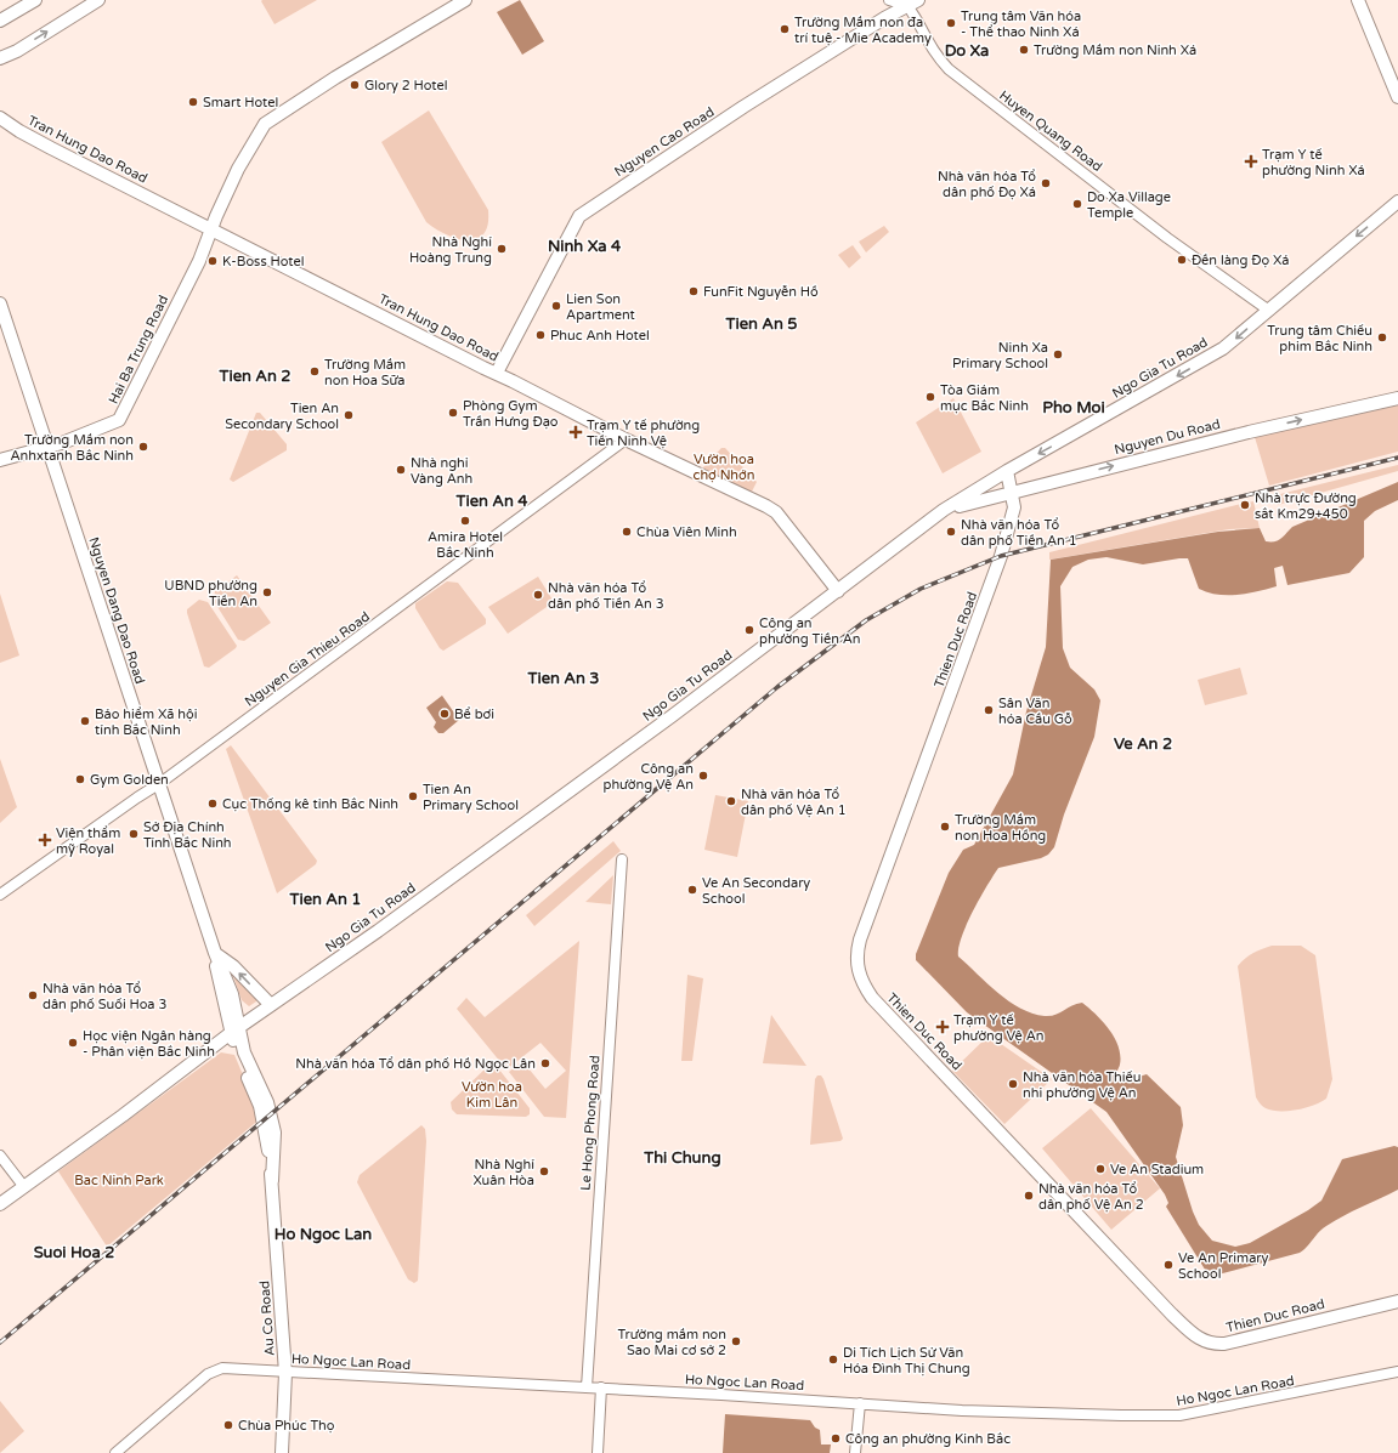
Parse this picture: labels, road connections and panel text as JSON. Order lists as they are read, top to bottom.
{
  "streets": {
    "main road": [
      "Nguyen Cao Road",
      "Tran Hung Dao Road",
      "Hai Ba Trung Road",
      "Ngo Gia Tu Road",
      "Nguyen Du Road",
      "Nguyen Dang Dao Road",
      "Thien Duc Road",
      "Au Co Road"
    ],
    "street": [
      "Huyen Quang Road",
      "Nguyen Gia Thieu Road",
      "Le Hong Phong Road",
      "Ho Ngoc Lan Road"
    ]
  },
  "crossings": [
    ["Huyen Quang Road", "Nguyen Cao Road"],
    ["Huyen Quang Road", "Ngo Gia Tu Road"],
    ["Nguyen Cao Road", "Tran Hung Dao Road"],
    ["Tran Hung Dao Road", "Hai Ba Trung Road"],
    ["Tran Hung Dao Road", "Ngo Gia Tu Road"],
    ["Tran Hung Dao Road", "Nguyen Gia Thieu Road"],
    ["Hai Ba Trung Road", "Nguyen Dang Dao Road"],
    ["Ngo Gia Tu Road", "Nguyen Du Road"],
    ["Ngo Gia Tu Road", "Nguyen Dang Dao Road"],
    ["Ngo Gia Tu Road", "Thien Duc Road"],
    ["Ngo Gia Tu Road", "Au Co Road"],
    ["Nguyen Du Road", "Thien Duc Road"],
    ["Nguyen Dang Dao Road", "Nguyen Gia Thieu Road"],
    ["Nguyen Dang Dao Road", "Au Co Road"],
    ["Le Hong Phong Road", "Ho Ngoc Lan Road"],
    ["Au Co Road", "Ho Ngoc Lan Road"]
  ],
  "one_way": ["Nguyen Du Road"],
  "districts": [
    "Do Xa",
    "Ninh Xa 4",
    "Tien An 5",
    "Tien An 2",
    "Pho Moi",
    "Tien An 4",
    "Tien An 3",
    "Ve An 2",
    "Tien An 1",
    "Thi Chung",
    "Ho Ngoc Lan",
    "Suoi Hoa 2"
  ],
  "parks": ["Vườn hoa chợ Nhớn", "Vườn hoa Kim Lân", "Bac Ninh Park"],
  "places": {
    "other": [
      "Trung tâm Văn hóa - Thể thao Ninh Xá",
      "Trường Mầm non đa trí tuệ - Mie Academy",
      "Trường Mầm non Ninh Xá",
      "Glory 2 Hotel",
      "Smart Hotel",
      "Nhà văn hóa Tổ dân phố Đọ Xá",
      "Do Xa Village Temple",
      "Nhà Nghỉ Hoàng Trung",
      "Đền làng Đọ Xá",
      "K-Boss Hotel",
      "FunFit Nguyễn Hồ",
      "Lien Son Apartment",
      "Phuc Anh Hotel",
      "Trung tâm Chiếu phim Bắc Ninh",
      "Ninh Xa Primary School",
      "Trường Mầm non Hoa Sữa",
      "Tòa Giám mục Bắc Ninh",
      "Phòng Gym Trần Hưng Đạo",
      "Tien An Secondary School",
      "Trường Mầm non Anhxtanh Bắc Ninh",
      "Nhà nghỉ Vàng Anh",
      "Nhà trực Đường sắt Km29+450",
      "Amira Hotel Bắc Ninh",
      "Chùa Viên Minh",
      "Nhà văn hóa Tổ dân phố Tiền An 1",
      "UBND phường Tiền An",
      "Nhà văn hóa Tổ dân phố Tiền An 3",
      "Công an phường Tiền An",
      "Sân Văn hóa Cầu Gỗ",
      "Bể bơi",
      "Bảo hiểm Xã hội tỉnh Bắc Ninh",
      "Công an phường Vệ An",
      "Gym Golden",
      "Tien An Primary School",
      "Nhà văn hóa Tổ dân phố Vệ An 1",
      "Cục Thống kê tỉnh Bắc Ninh",
      "Trường Mầm non Hoa Hồng",
      "Sở Địa Chính Tỉnh Bắc Ninh",
      "Ve An Secondary School",
      "Nhà văn hóa Tổ dân phố Suối Hoa 3",
      "Học viện Ngân hàng - Phân viện Bắc Ninh",
      "Nhà văn hóa Tổ dân phố Hồ Ngọc Lân",
      "Nhà văn hóa Thiếu nhi phường Vệ An",
      "Ve An Stadium",
      "Nhà Nghỉ Xuân Hòa",
      "Nhà văn hóa Tổ dân phố Vệ An 2",
      "Ve An Primary School",
      "Trường mầm non Sao Mai cơ sở 2",
      "Di Tích Lịch Sử Văn Hóa Đình Thị Chung",
      "Chùa Phúc Thọ",
      "Công an phường Kinh Bắc"
    ],
    "health": [
      "Trạm Y tế phường Ninh Xá",
      "Trạm Y tế phường Tiền Ninh Vệ",
      "Viện thẩm mỹ Royal",
      "Trạm Y tế phường Vệ An"
    ]
  }
}
